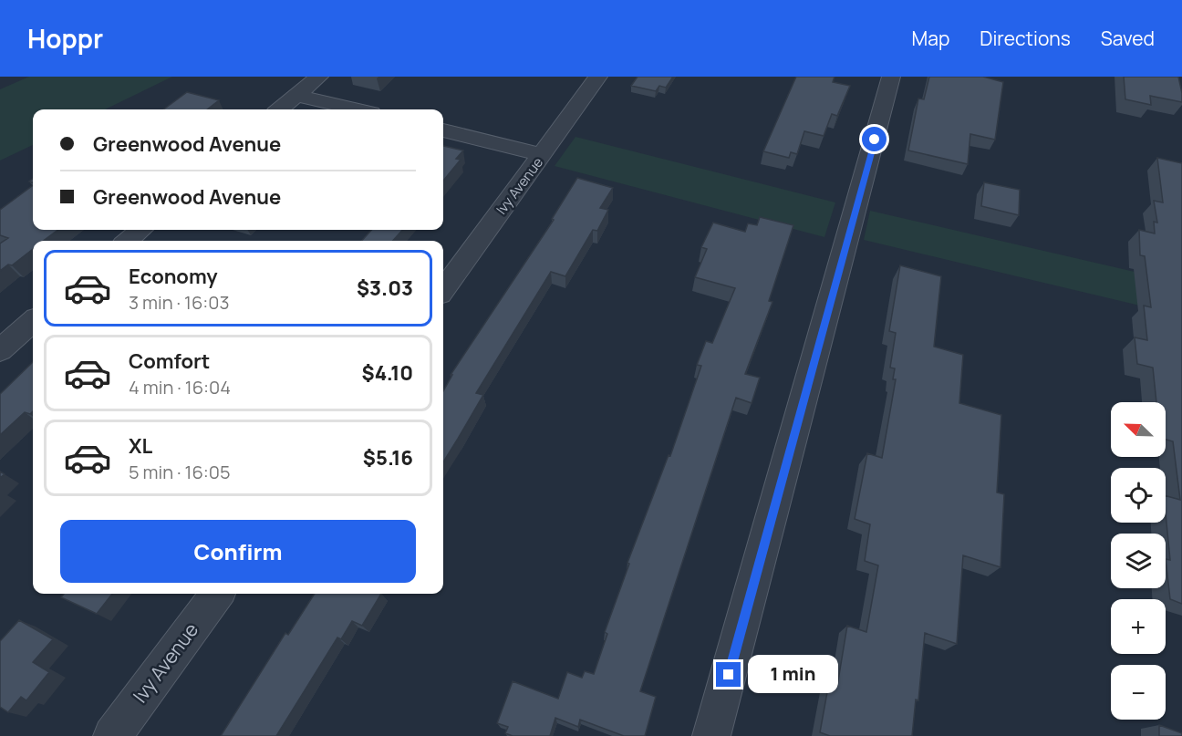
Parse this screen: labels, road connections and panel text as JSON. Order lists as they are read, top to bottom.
{
  "streets": {
    "street": ["Ivy Avenue"]
  },
  "north": "top left",
  "page": {
    "header": "Hoppr",
    "nav": ["Map", "Directions", "Saved"],
    "banner": ["Greenwood Avenue", "Greenwood Avenue"],
    "list": [
      {
        "name": "Economy",
        "note": "3 min · 16:03",
        "value": "$3.03"
      },
      {
        "name": "Comfort",
        "note": "4 min · 16:04",
        "value": "$4.10"
      },
      {
        "name": "XL",
        "note": "5 min · 16:05",
        "value": "$5.16"
      }
    ],
    "map_buttons": ["+", "−"],
    "buttons": "Confirm",
    "bubble": "1 min"
  }
}
